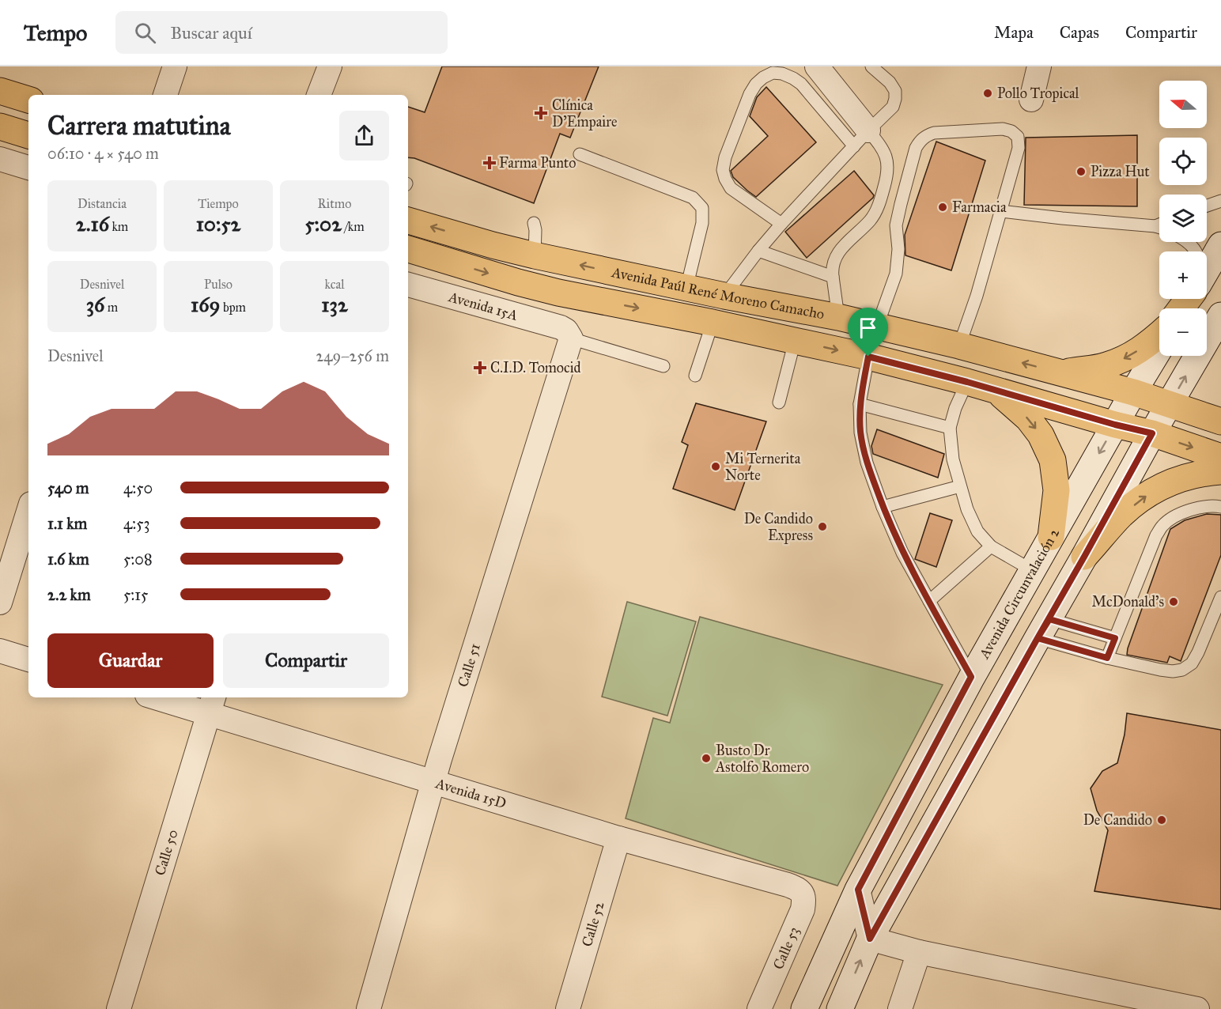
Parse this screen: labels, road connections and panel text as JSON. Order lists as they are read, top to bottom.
{
  "streets": {
    "main road": ["Avenida Paúl René Moreno Camacho", "Avenida Circunvalación 2"],
    "street": [
      "Avenida 15A",
      "Calle 51",
      "Avenida 15D",
      "Calle 50",
      "Calle 52",
      "Calle 53"
    ]
  },
  "crossings": [
    ["Avenida Paúl René Moreno Camacho", "Avenida Circunvalación 2"],
    ["Avenida 15A", "Calle 51"],
    ["Calle 51", "Avenida 15D"],
    ["Avenida 15D", "Calle 50"],
    ["Avenida 15D", "Calle 52"],
    ["Avenida 15D", "Calle 53"]
  ],
  "places": {
    "other": [
      "Pollo Tropical",
      "Pizza Hut",
      "Farmacia",
      "Mi Ternerita Norte",
      "De Candido Express",
      "McDonald's",
      "Busto Dr Astolfo Romero",
      "De Candido"
    ],
    "health": ["Clínica D'Empaire", "Farma Punto", "C.I.D. Tomocid"]
  },
  "north": "left",
  "page": {
    "header": "Tempo",
    "search": "Buscar aquí",
    "nav": ["Mapa", "Capas", "Compartir"],
    "map_buttons": ["+", "−"],
    "heading": ["Carrera matutina", "06:10 · 4 × 540 m"],
    "stats": [
      ["Distancia", "2.16 km"],
      ["Tiempo", "10:52"],
      ["Ritmo", "5:02 /km"],
      ["Desnivel", "36 m"],
      ["Pulso", "169 bpm"],
      ["kcal", "132"]
    ],
    "chart": ["Desnivel", "249–256 m"],
    "list": [
      {
        "name": "540 m",
        "note": "4:50"
      },
      {
        "name": "1.1 km",
        "note": "4:53"
      },
      {
        "name": "1.6 km",
        "note": "5:08"
      },
      {
        "name": "2.2 km",
        "note": "5:15"
      }
    ],
    "buttons": ["Guardar", "Compartir"]
  }
}
